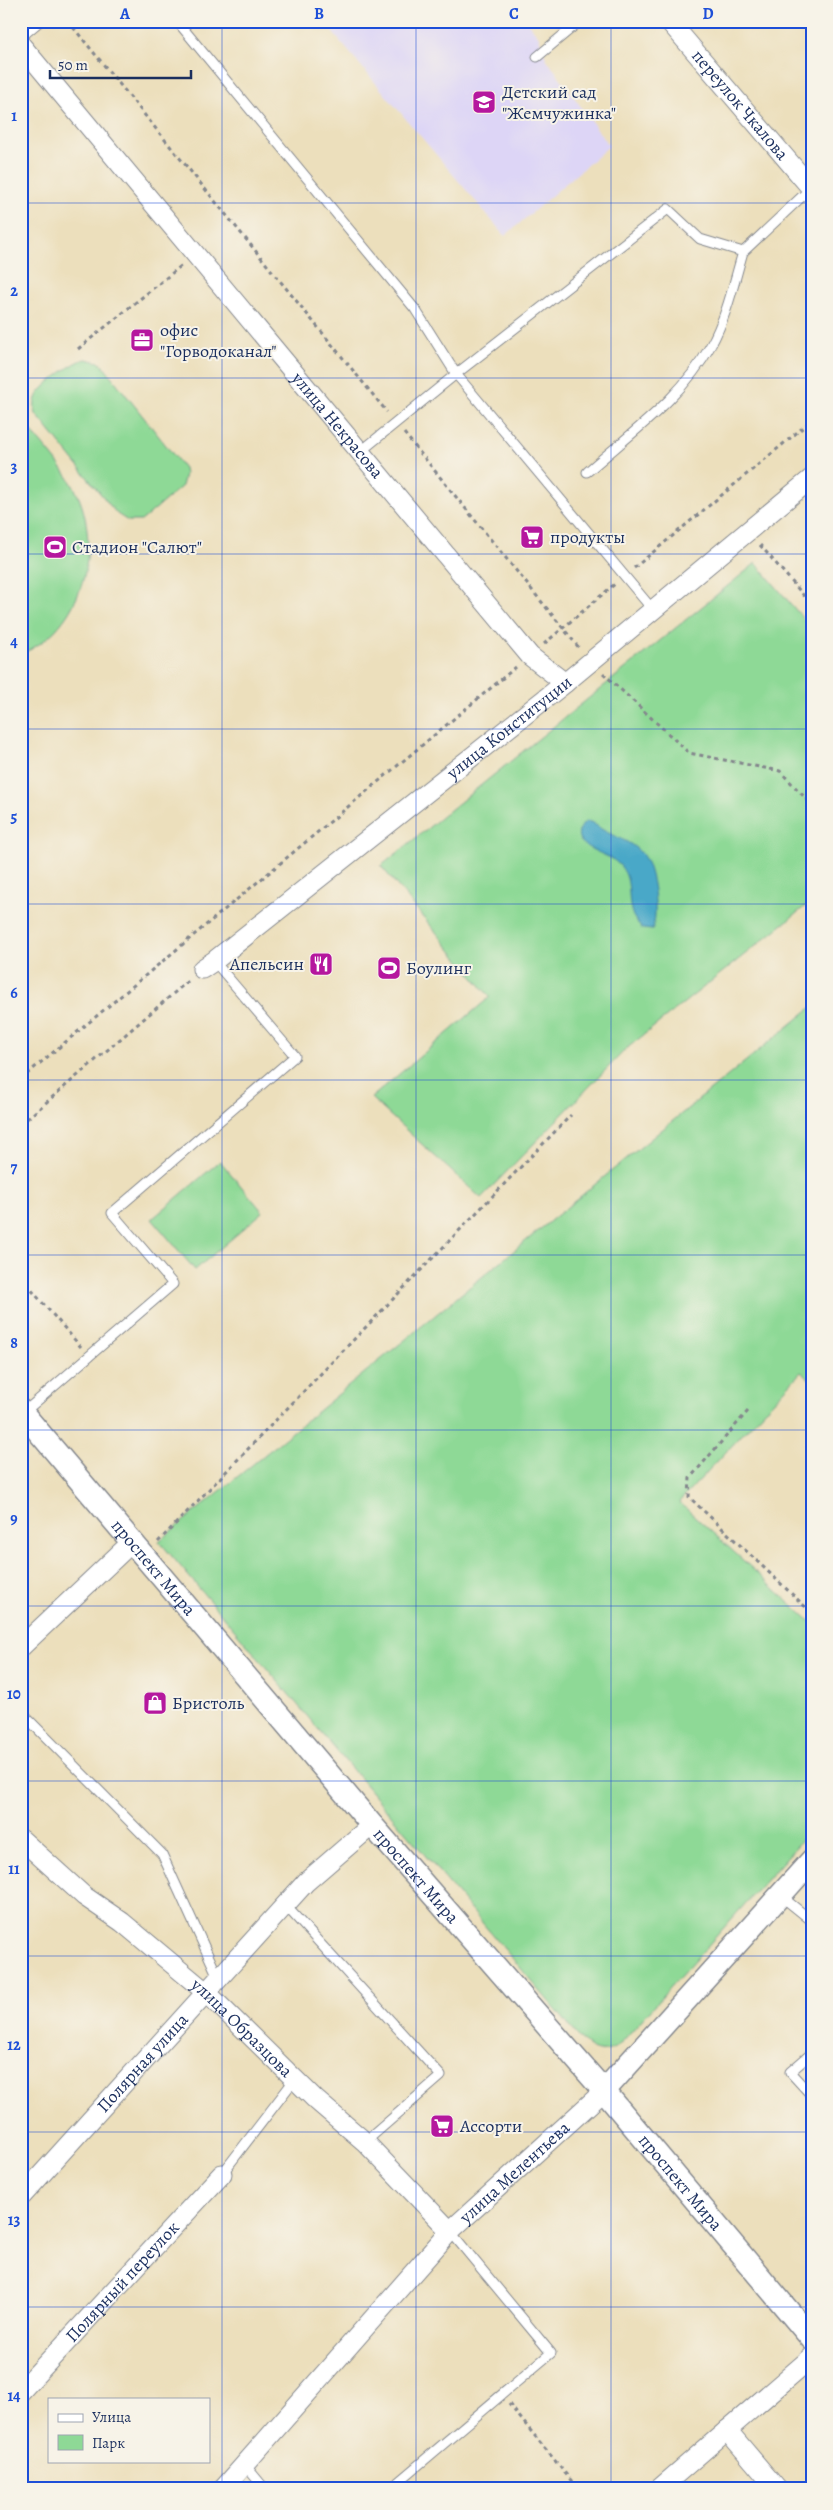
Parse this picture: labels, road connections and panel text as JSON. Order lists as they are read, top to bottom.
{
  "streets": {
    "street": [
      "переулок Чкалова",
      "улица Некрасова",
      "улица Конституции",
      "проспект Мира",
      "улица Образцова",
      "Полярная улица",
      "улица Мелентьева",
      "Полярный переулок"
    ]
  },
  "crossings": [
    ["улица Некрасова", "улица Конституции"],
    ["проспект Мира", "Полярная улица"],
    ["проспект Мира", "улица Мелентьева"],
    ["улица Образцова", "Полярная улица"],
    ["улица Образцова", "улица Мелентьева"]
  ],
  "places": {
    "school or university": ["Детский сад \"Жемчужинка\""],
    "office": ["офис \"Горводоканал\""],
    "supermarket": ["продукты", "Ассорти"],
    "sports": ["Стадион \"Салют\"", "Боулинг"],
    "restaurant": ["Апельсин"],
    "shop": ["Бристоль"]
  },
  "legend": ["Улица", "Парк"],
  "scale_bar": "50 m",
  "grid": {
    "columns": [
      "A",
      "B",
      "C",
      "D"
    ],
    "rows": [
      "1",
      "2",
      "3",
      "4",
      "5",
      "6",
      "7",
      "8",
      "9",
      "10",
      "11",
      "12",
      "13",
      "14"
    ]
  }
}
